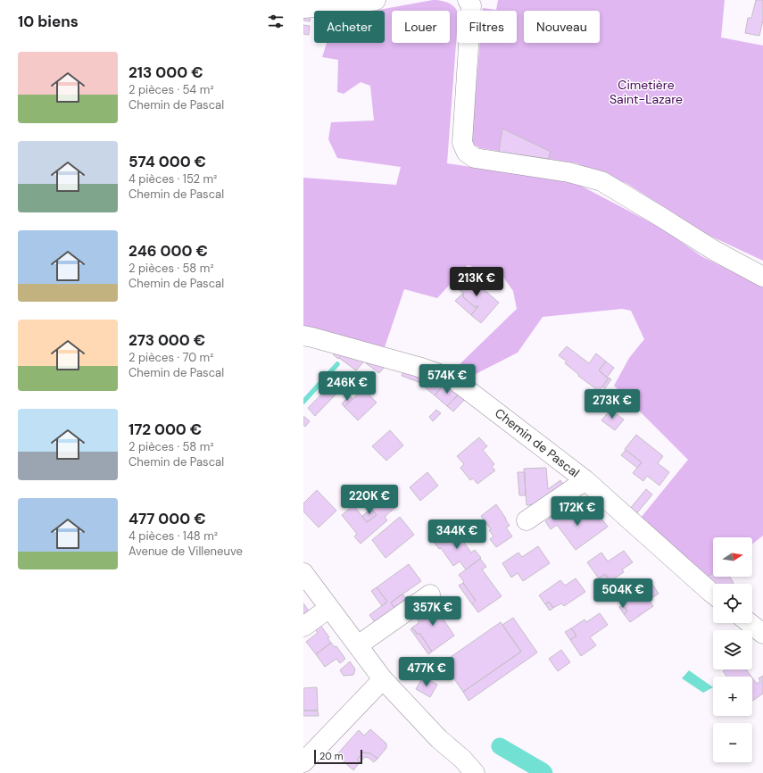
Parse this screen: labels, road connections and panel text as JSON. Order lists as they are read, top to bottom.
{
  "streets": {
    "street": ["Chemin de Pascal"]
  },
  "parks": ["Cimetière Saint-Lazare"],
  "scale_bar": "20 m",
  "north": "right",
  "page": {
    "heading": "10 biens",
    "chip": [
      "Acheter",
      "Louer",
      "Filtres",
      "Nouveau"
    ],
    "list": [
      {
        "name": "213 000 €",
        "note": "2 pièces · 54 m² · Chemin de Pascal"
      },
      {
        "name": "574 000 €",
        "note": "4 pièces · 152 m² · Chemin de Pascal"
      },
      {
        "name": "246 000 €",
        "note": "2 pièces · 58 m² · Chemin de Pascal"
      },
      {
        "name": "273 000 €",
        "note": "2 pièces · 70 m² · Chemin de Pascal"
      },
      {
        "name": "172 000 €",
        "note": "2 pièces · 58 m² · Chemin de Pascal"
      },
      {
        "name": "477 000 €",
        "note": "4 pièces · 148 m² · Avenue de Villeneuve"
      }
    ],
    "price": [
      "213K €",
      "574K €",
      "246K €",
      "273K €",
      "220K €",
      "172K €",
      "344K €",
      "504K €",
      "357K €",
      "477K €"
    ],
    "map_buttons": ["+", "−"],
    "scale": "20 m"
  }
}
